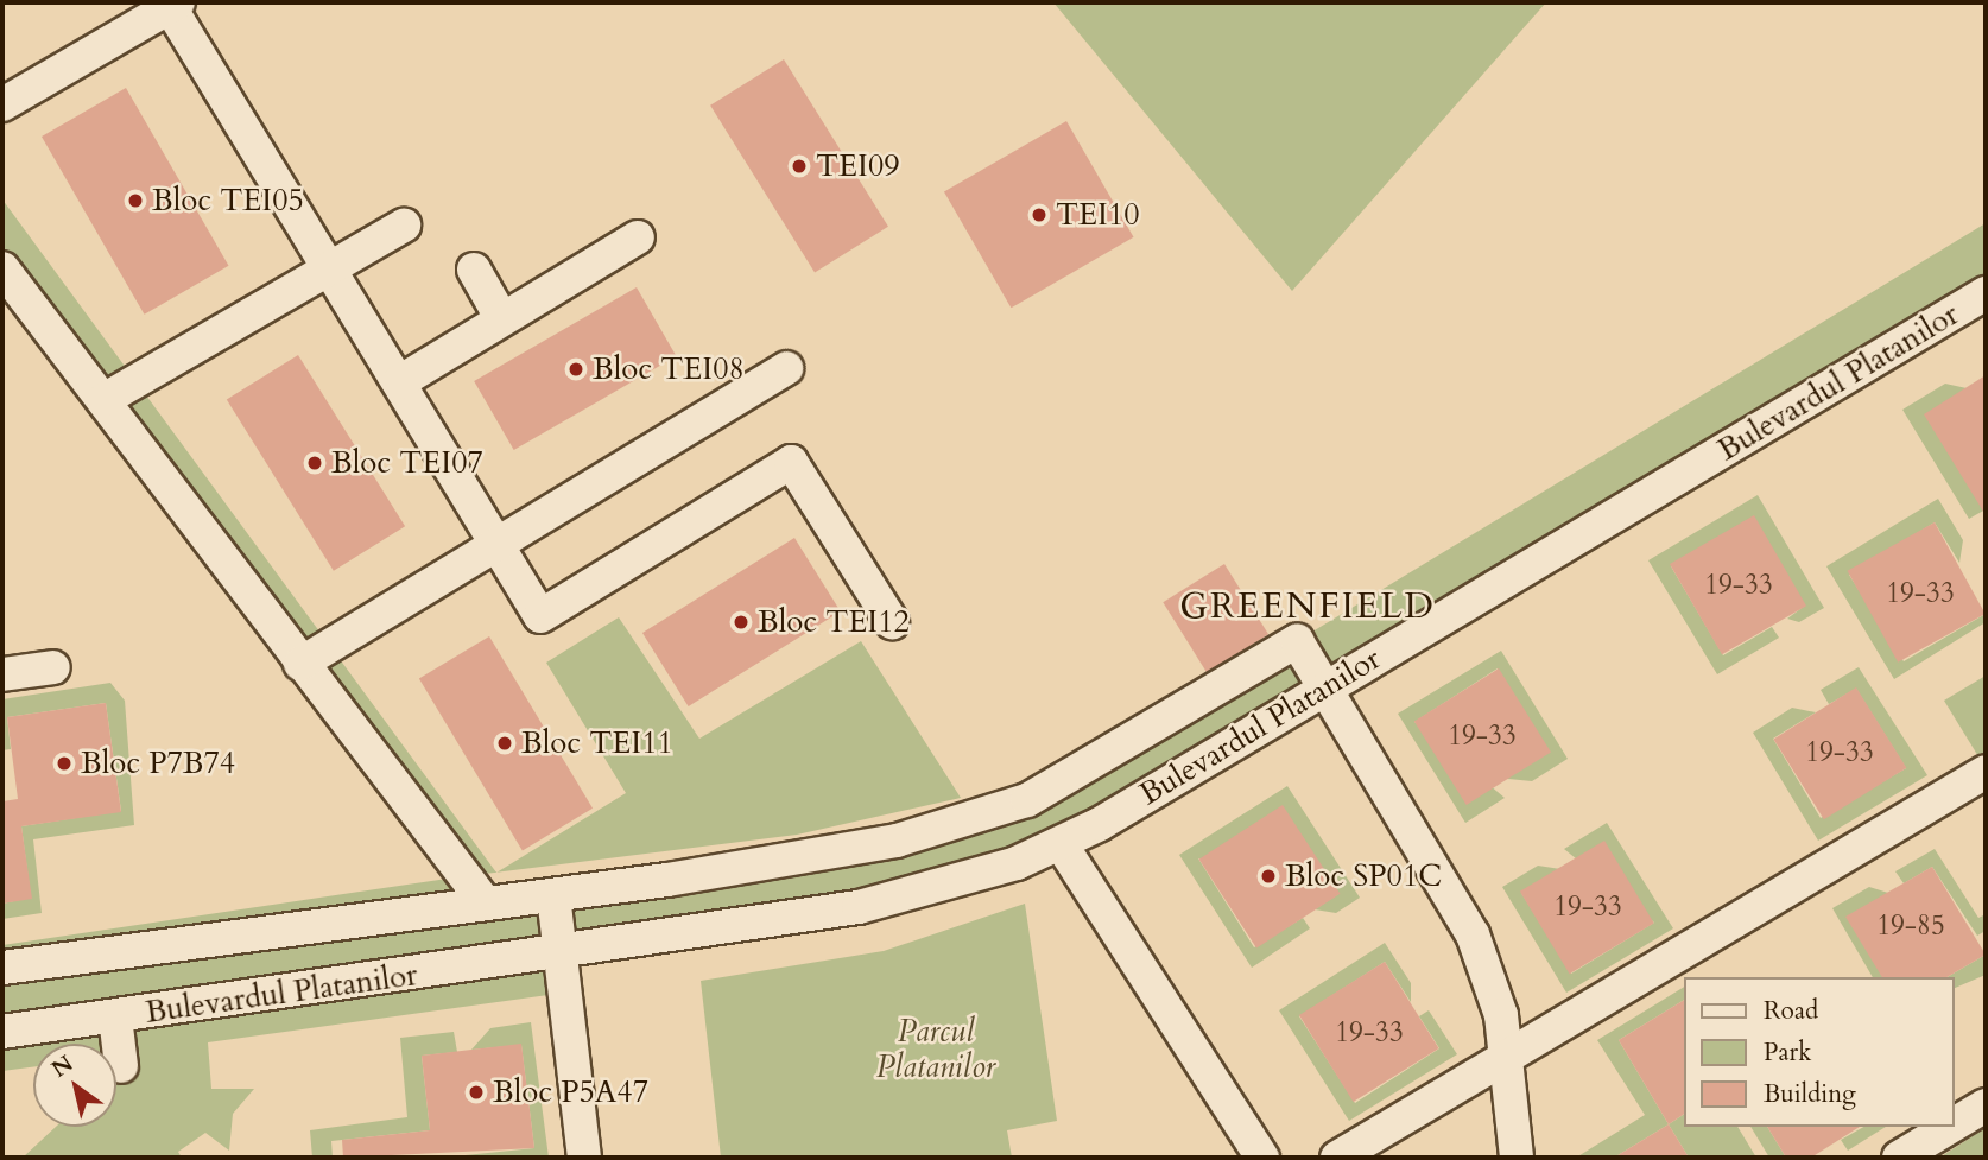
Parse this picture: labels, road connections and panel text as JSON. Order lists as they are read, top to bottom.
{
  "streets": {
    "street": ["Bulevardul Platanilor"]
  },
  "districts": ["GREENFIELD"],
  "parks": ["Parcul Platanilor"],
  "places": [
    "TEI09",
    "Bloc TEI05",
    "TEI10",
    "Bloc TEI08",
    "Bloc TEI07",
    "Bloc TEI12",
    "Bloc TEI11",
    "Bloc P7B74",
    "Bloc SP01C",
    "Bloc P5A47"
  ],
  "house_numbers": [
    "19-33",
    "19-33",
    "19-33",
    "19-33",
    "19-33",
    "19-85",
    "19-33"
  ],
  "legend": ["Road", "Park", "Building"],
  "north": "top left"
}
